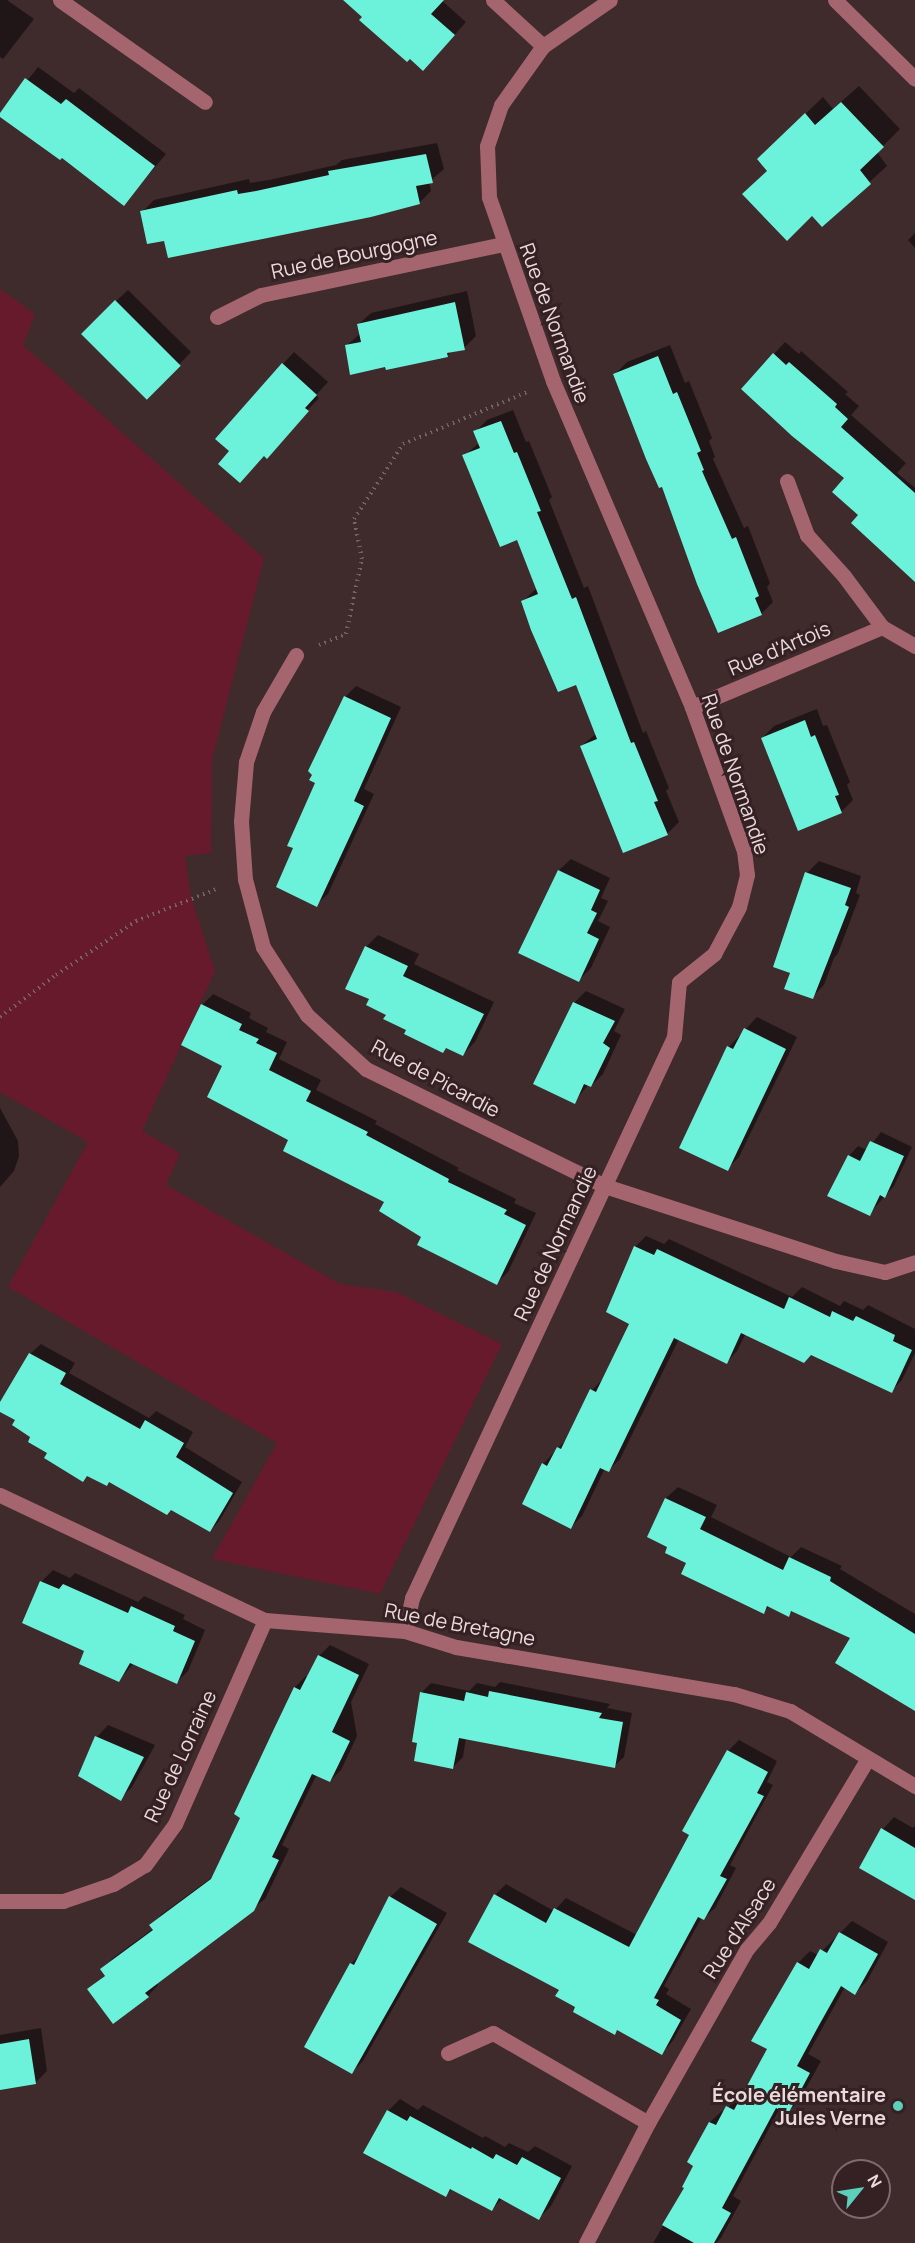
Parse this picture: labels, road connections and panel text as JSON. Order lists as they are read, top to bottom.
{
  "streets": {
    "street": [
      "Rue de Bourgogne",
      "Rue de Normandie",
      "Rue d'Artois",
      "Rue de Picardie",
      "Rue de Bretagne",
      "Rue de Lorraine",
      "Rue d'Alsace"
    ]
  },
  "crossings": [
    ["Rue de Bourgogne", "Rue de Normandie"],
    ["Rue de Normandie", "Rue d'Artois"],
    ["Rue de Normandie", "Rue de Picardie"],
    ["Rue de Normandie", "Rue de Bretagne"],
    ["Rue de Bretagne", "Rue de Lorraine"],
    ["Rue de Bretagne", "Rue d'Alsace"]
  ],
  "places": ["École élémentaire Jules Verne"],
  "north": "top right"
}
